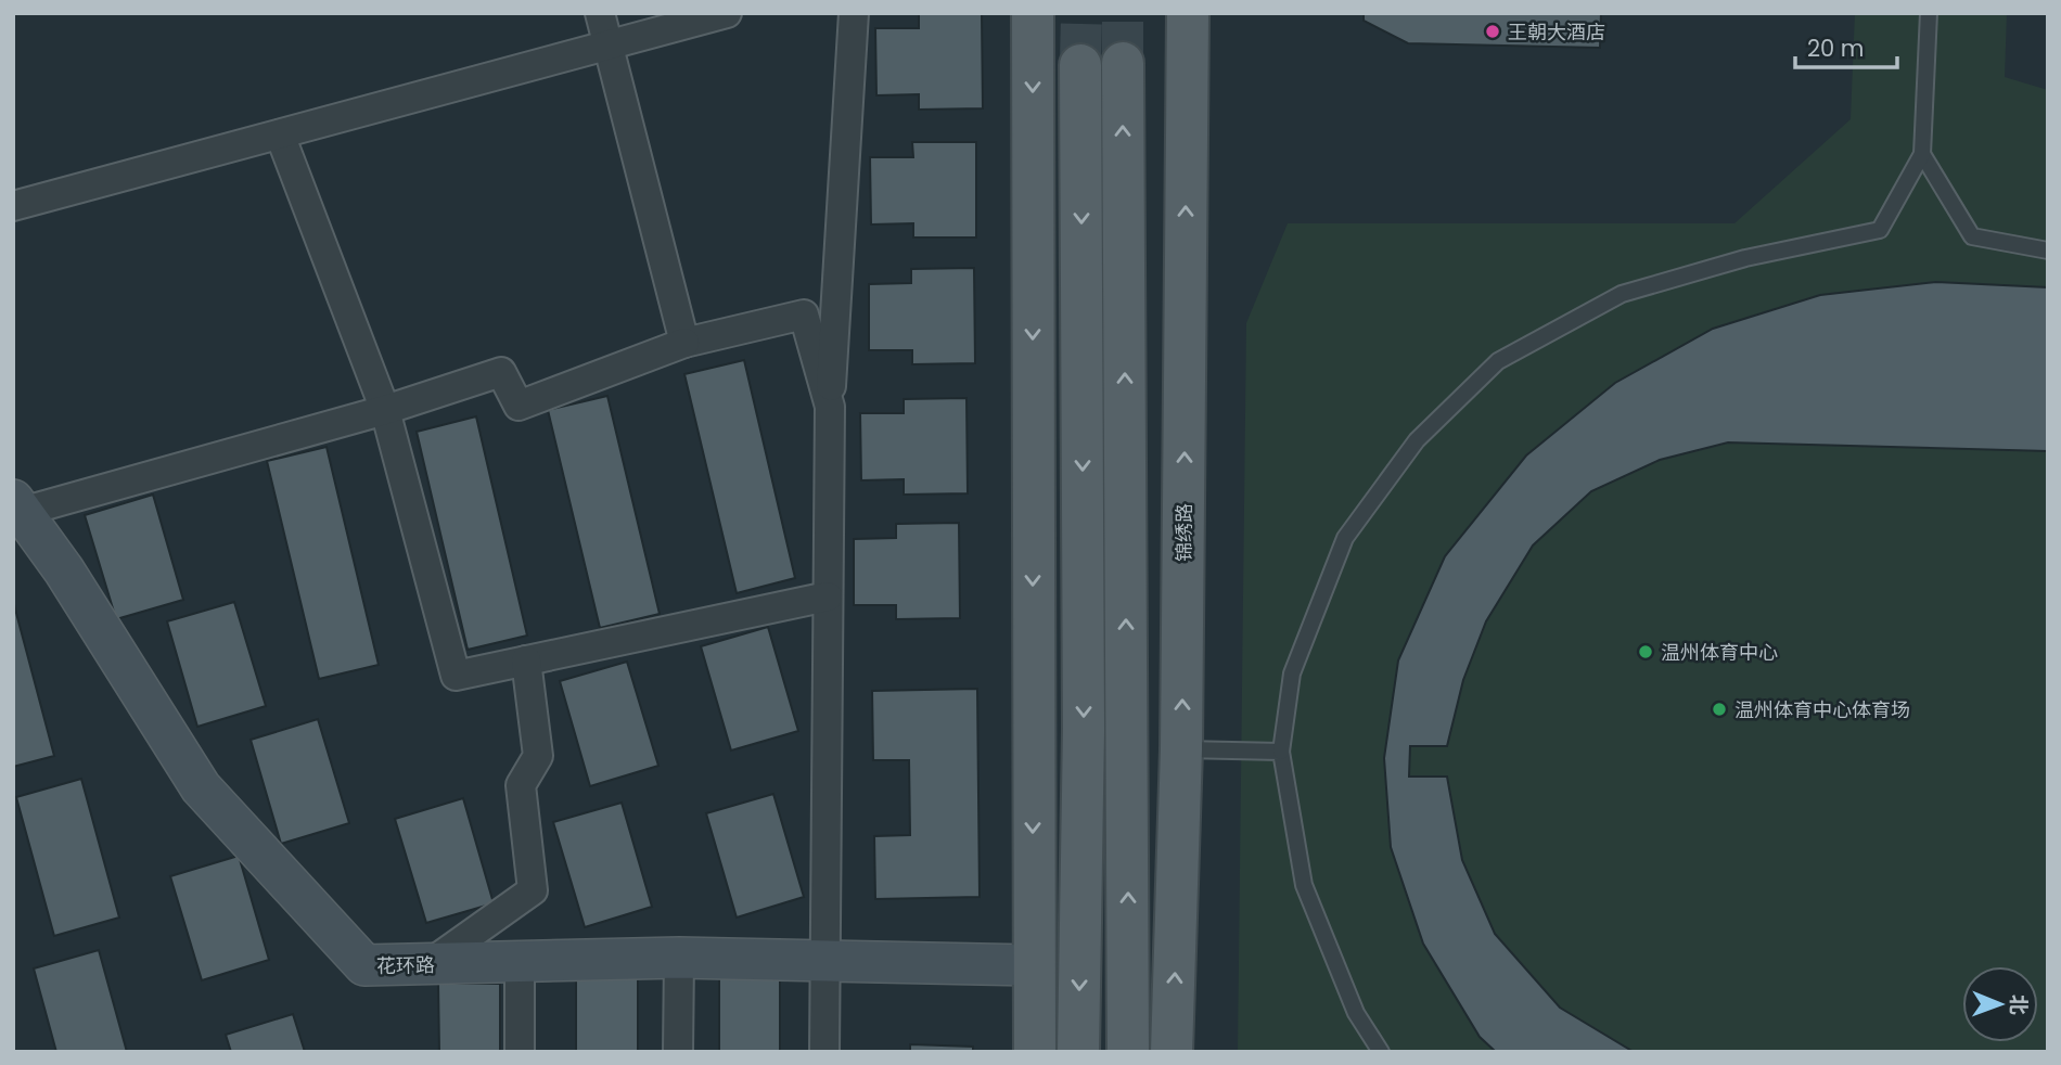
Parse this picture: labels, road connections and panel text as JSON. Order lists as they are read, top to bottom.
{
  "streets": {
    "main road": ["锦绣路"],
    "street": ["花环路"]
  },
  "places": ["王朝大酒店", "温州体育中心", "温州体育中心体育场"],
  "scale_bar": "20 m",
  "north": "right"
}
